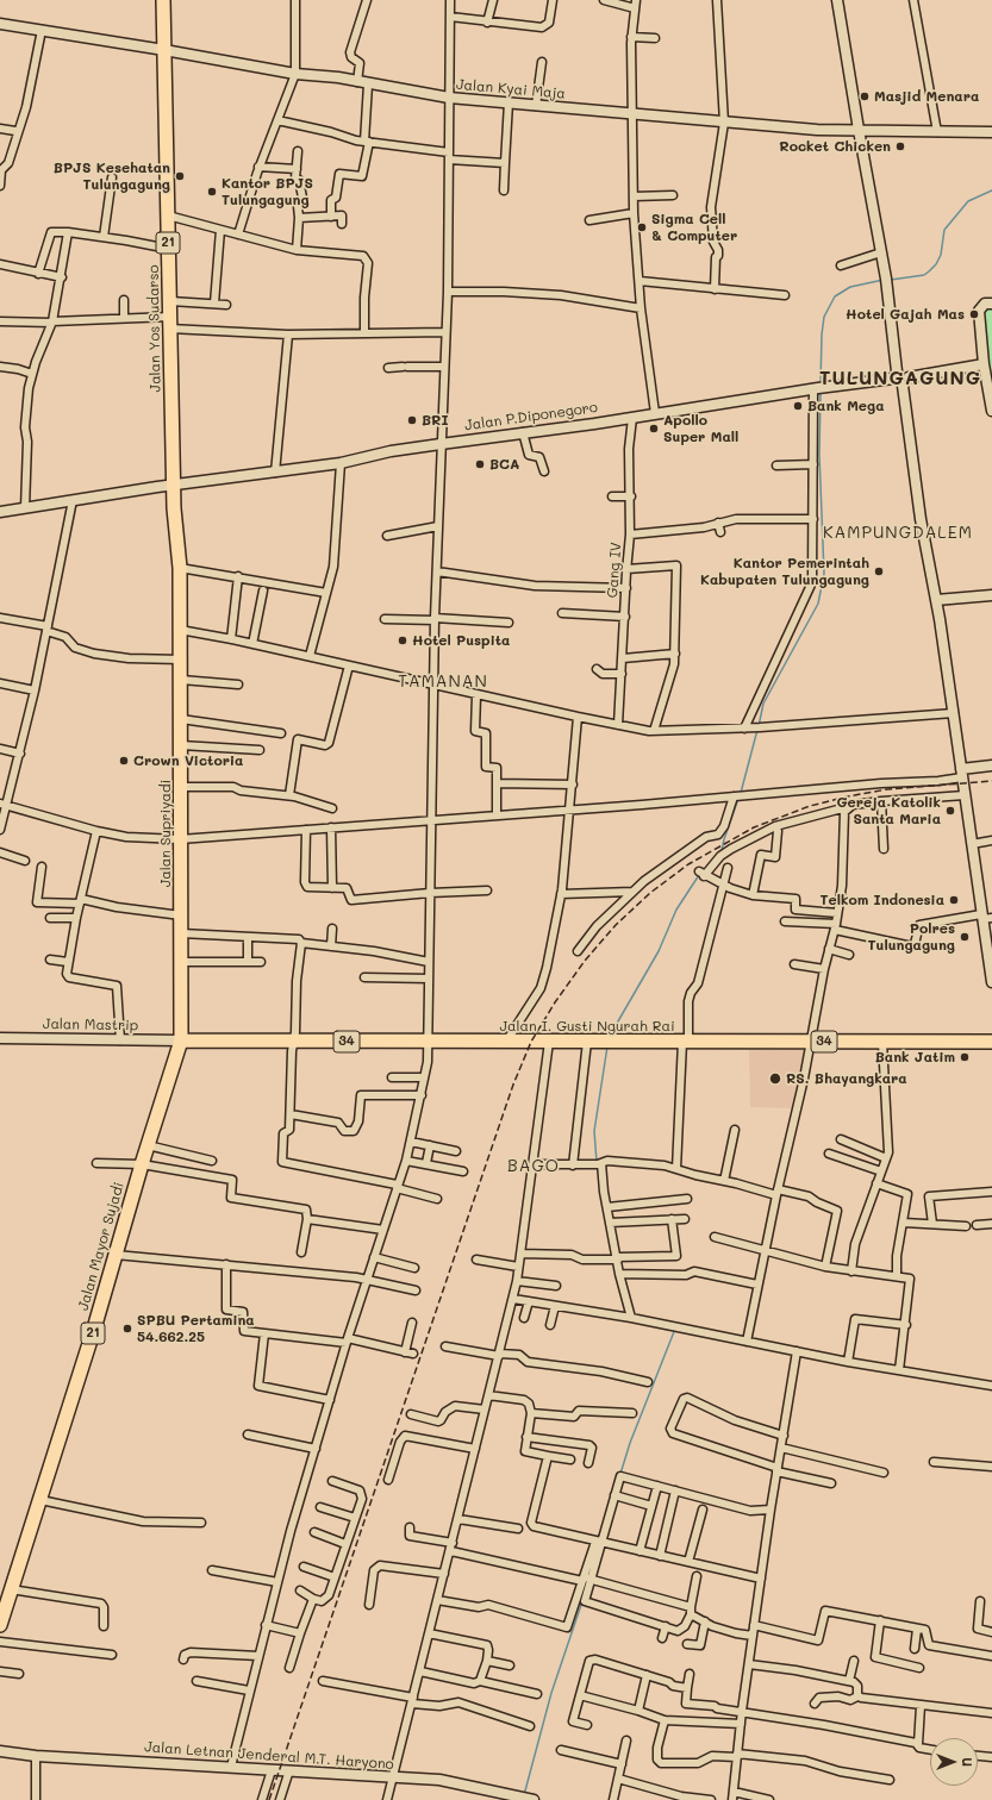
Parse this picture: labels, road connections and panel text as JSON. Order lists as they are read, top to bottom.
{
  "streets": {
    "highway": [
      "21",
      "Jalan Yos Sudarso",
      "Jalan Supriyadi",
      "Jalan I. Gusti Ngurah Rai",
      "34",
      "Jalan Mayor Sujadi"
    ],
    "main road": [
      "Jalan Kyai Maja",
      "Jalan P.Diponegoro",
      "Jalan Mastrip",
      "Jalan Letnan Jenderal M.T. Haryono"
    ],
    "street": ["Gang IV"]
  },
  "crossings": [
    ["Jalan Kyai Maja", "Jalan Yos Sudarso"],
    ["Jalan Yos Sudarso", "Jalan P.Diponegoro"],
    ["Jalan Yos Sudarso", "Jalan Supriyadi"],
    ["Jalan P.Diponegoro", "Gang IV"],
    ["Jalan P.Diponegoro", "Jalan Supriyadi"],
    ["Jalan Supriyadi", "Jalan Mastrip"],
    ["Jalan Supriyadi", "Jalan I. Gusti Ngurah Rai"],
    ["Jalan Supriyadi", "Jalan Mayor Sujadi"],
    ["Jalan Mastrip", "Jalan I. Gusti Ngurah Rai"],
    ["Jalan Mastrip", "Jalan Mayor Sujadi"],
    ["Jalan I. Gusti Ngurah Rai", "Jalan Mayor Sujadi"]
  ],
  "districts": [
    "TULUNGAGUNG",
    "KAMPUNGDALEM",
    "TAMANAN",
    "BAGO"
  ],
  "places": [
    "Masjid Menara",
    "Rocket Chicken",
    "BPJS Kesehatan Tulungagung",
    "Kantor BPJS Tulungagung",
    "Sigma Cell & Computer",
    "Hotel Gajah Mas",
    "Bank Mega",
    "BRI",
    "Apollo Super Mall",
    "BCA",
    "Kantor Pemerintah Kabupaten Tulungagung",
    "Hotel Puspita",
    "Crown Victoria",
    "Gereja Katolik Santa Maria",
    "Telkom Indonesia",
    "Polres Tulungagung",
    "Bank Jatim",
    "RS. Bhayangkara",
    "SPBU Pertamina 54.662.25"
  ],
  "north": "right"
}
